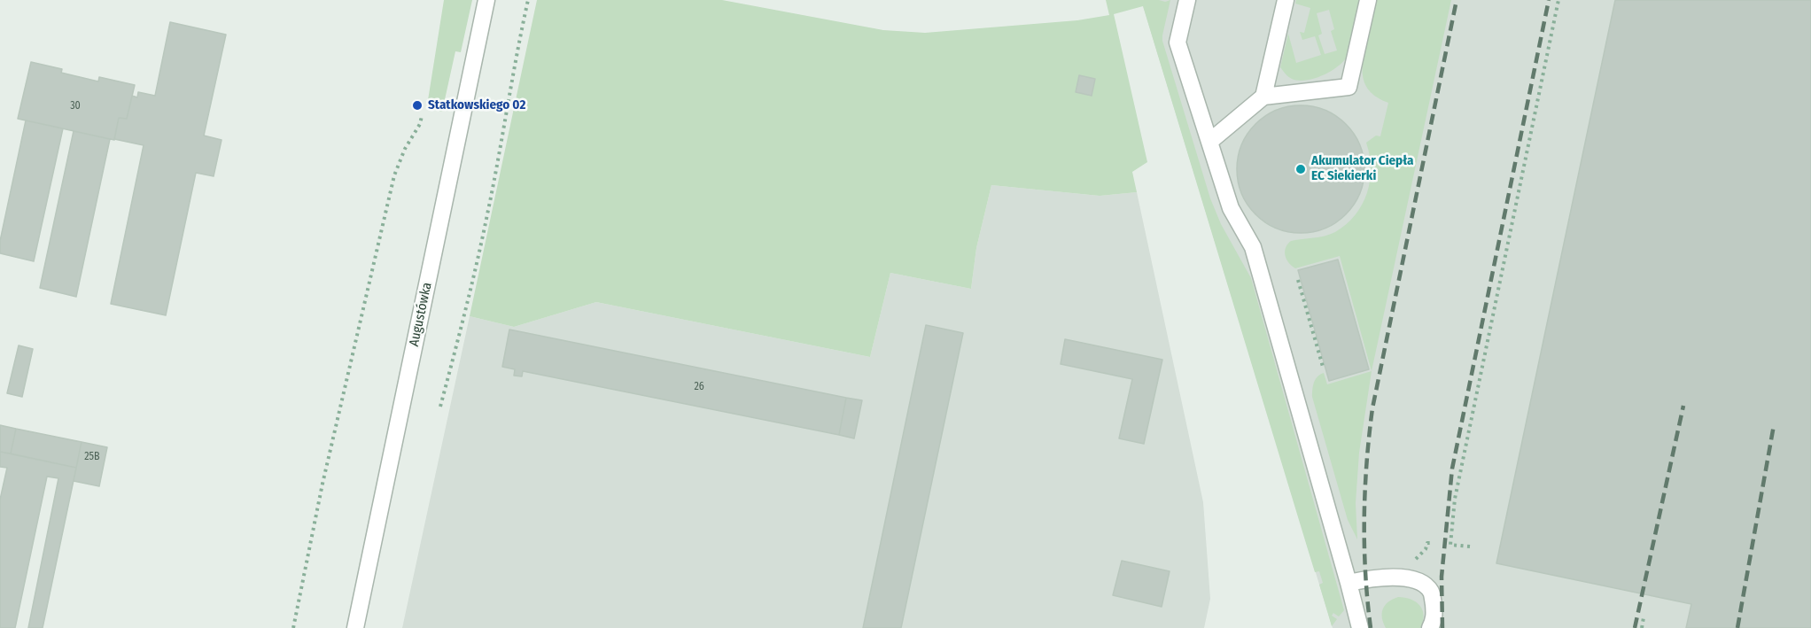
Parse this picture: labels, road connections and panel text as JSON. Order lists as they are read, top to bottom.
{
  "streets": {
    "street": ["Augustówka"]
  },
  "places": ["Statkowskiego 02", "Akumulator Ciepła EC Siekierki"],
  "house_numbers": ["30", "26", "25B"]
}
